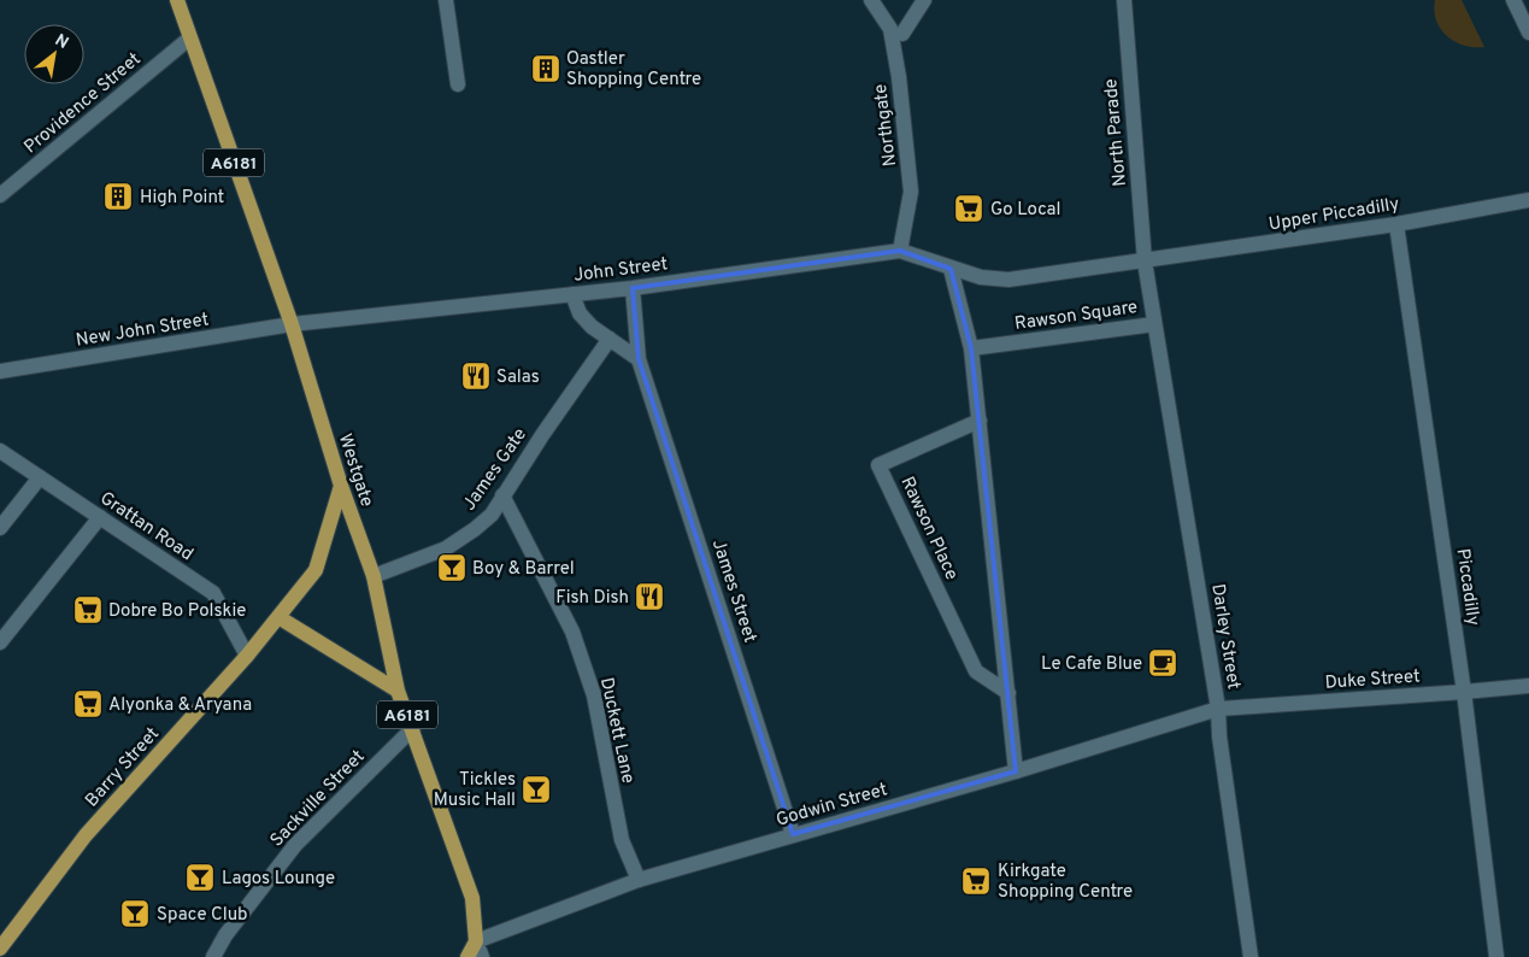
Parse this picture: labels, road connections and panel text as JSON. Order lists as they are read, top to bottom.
{
  "streets": {
    "main road": ["A6181", "Westgate", "Barry Street"],
    "street": [
      "Providence Street",
      "Northgate",
      "North Parade",
      "Upper Piccadilly",
      "John Street",
      "Rawson Square",
      "New John Street",
      "James Gate",
      "Grattan Road",
      "Rawson Place",
      "Piccadilly",
      "James Street",
      "Darley Street",
      "Duke Street",
      "Duckett Lane",
      "Sackville Street",
      "Godwin Street"
    ]
  },
  "crossings": [
    ["Providence Street", "Westgate"],
    ["Northgate", "John Street"],
    ["North Parade", "Upper Piccadilly"],
    ["North Parade", "Rawson Square"],
    ["A6181", "Westgate"],
    ["A6181", "Barry Street"],
    ["Upper Piccadilly", "Rawson Square"],
    ["Upper Piccadilly", "Piccadilly"],
    ["John Street", "New John Street"],
    ["John Street", "Westgate"],
    ["John Street", "James Street"],
    ["Rawson Square", "Darley Street"],
    ["New John Street", "Westgate"],
    ["James Gate", "Westgate"],
    ["James Gate", "Duckett Lane"],
    ["Westgate", "Barry Street"],
    ["Westgate", "Sackville Street"],
    ["Westgate", "Godwin Street"],
    ["Grattan Road", "Barry Street"],
    ["Piccadilly", "Duke Street"],
    ["James Street", "Godwin Street"],
    ["Darley Street", "Duke Street"],
    ["Darley Street", "Godwin Street"],
    ["Duke Street", "Godwin Street"],
    ["Duckett Lane", "Godwin Street"]
  ],
  "places": {
    "building": ["Oastler Shopping Centre", "High Point"],
    "supermarket": [
      "Go Local",
      "Dobre Bo Polskie",
      "Alyonka & Aryana",
      "Kirkgate Shopping Centre"
    ],
    "restaurant": ["Salas", "Fish Dish"],
    "bar": [
      "Boy & Barrel",
      "Tickles Music Hall",
      "Lagos Lounge",
      "Space Club"
    ],
    "cafe": ["Le Cafe Blue"]
  },
  "north": "top right"
}
